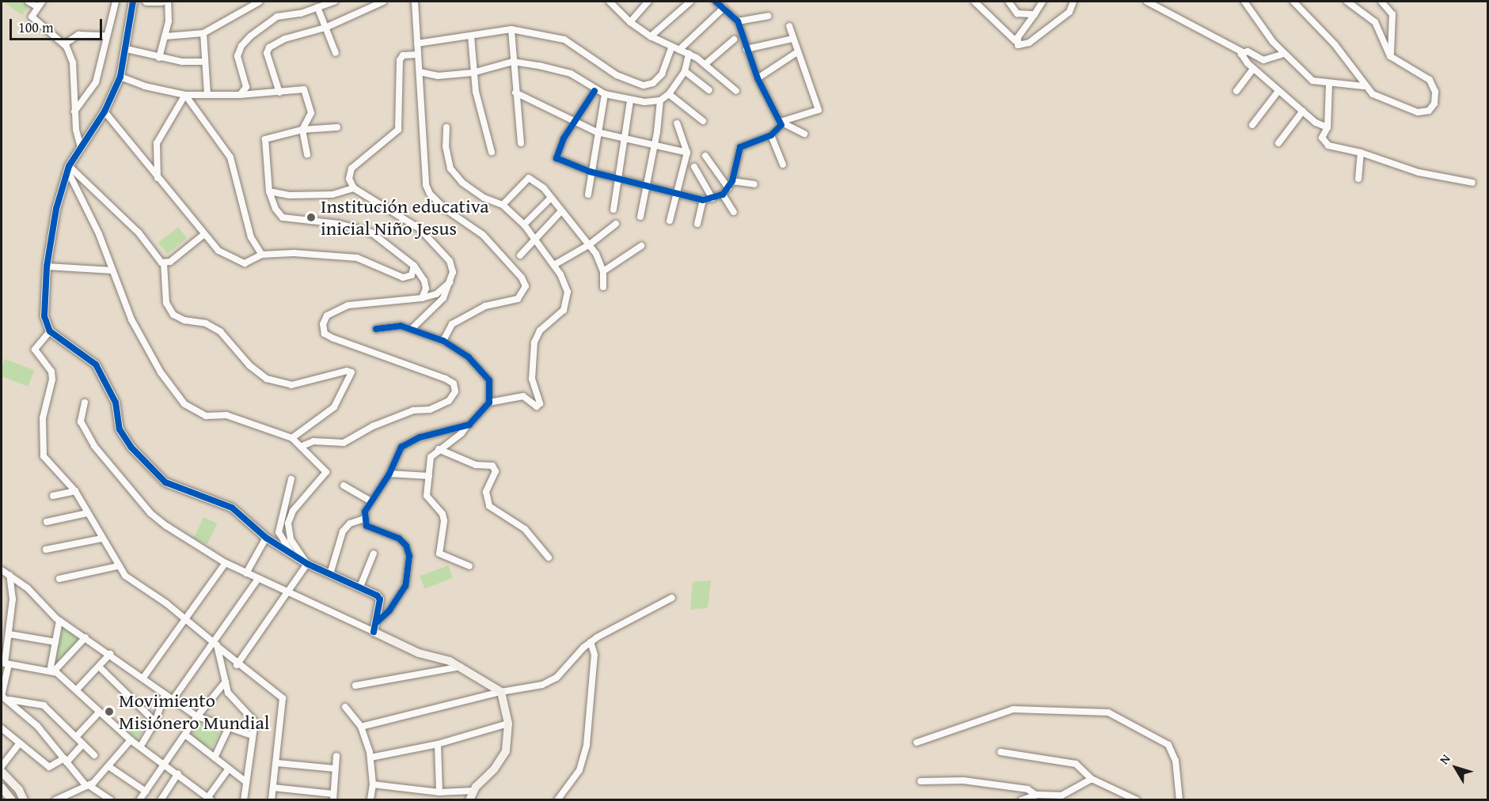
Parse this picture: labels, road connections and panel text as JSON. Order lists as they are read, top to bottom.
{
  "places": ["Institución educativa inicial Niño Jesus", "Movimiento Misiónero Mundial"],
  "scale_bar": "100 m",
  "north": "top left"
}
